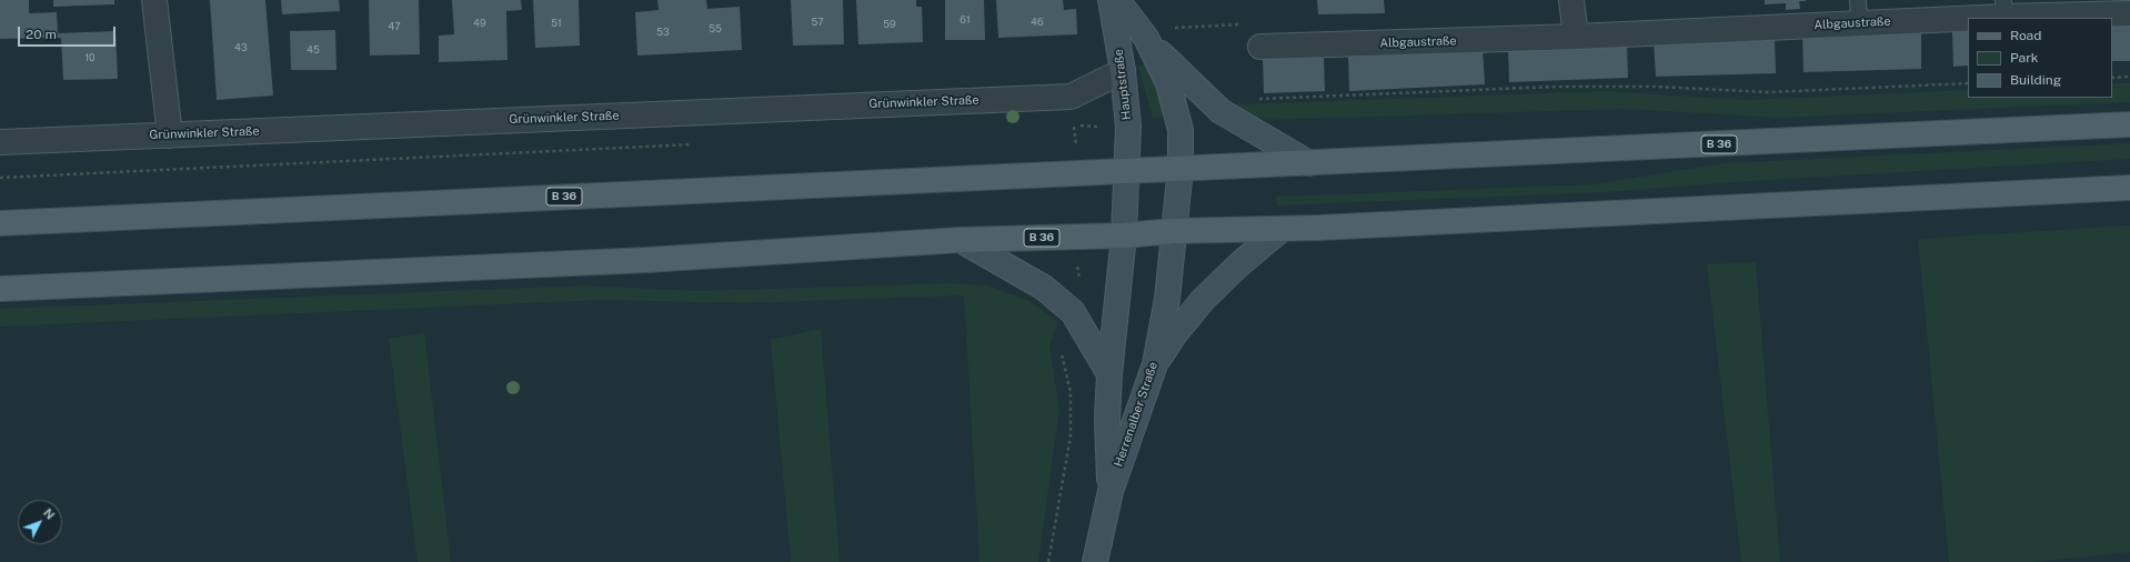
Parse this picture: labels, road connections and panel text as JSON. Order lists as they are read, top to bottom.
{
  "streets": {
    "main road": ["B 36"],
    "street": [
      "Albgaustraße",
      "Hauptstraße",
      "Grünwinkler Straße",
      "Herrenalber Straße"
    ]
  },
  "crossings": [
    ["Hauptstraße", "Grünwinkler Straße"],
    ["Hauptstraße", "B 36"],
    ["Hauptstraße", "Herrenalber Straße"],
    ["B 36", "Herrenalber Straße"]
  ],
  "house_numbers": [
    "61",
    "57",
    "46",
    "49",
    "51",
    "59",
    "47",
    "55",
    "53",
    "43",
    "45",
    "10"
  ],
  "legend": ["Road", "Park", "Building"],
  "scale_bar": "20 m",
  "north": "top right"
}
